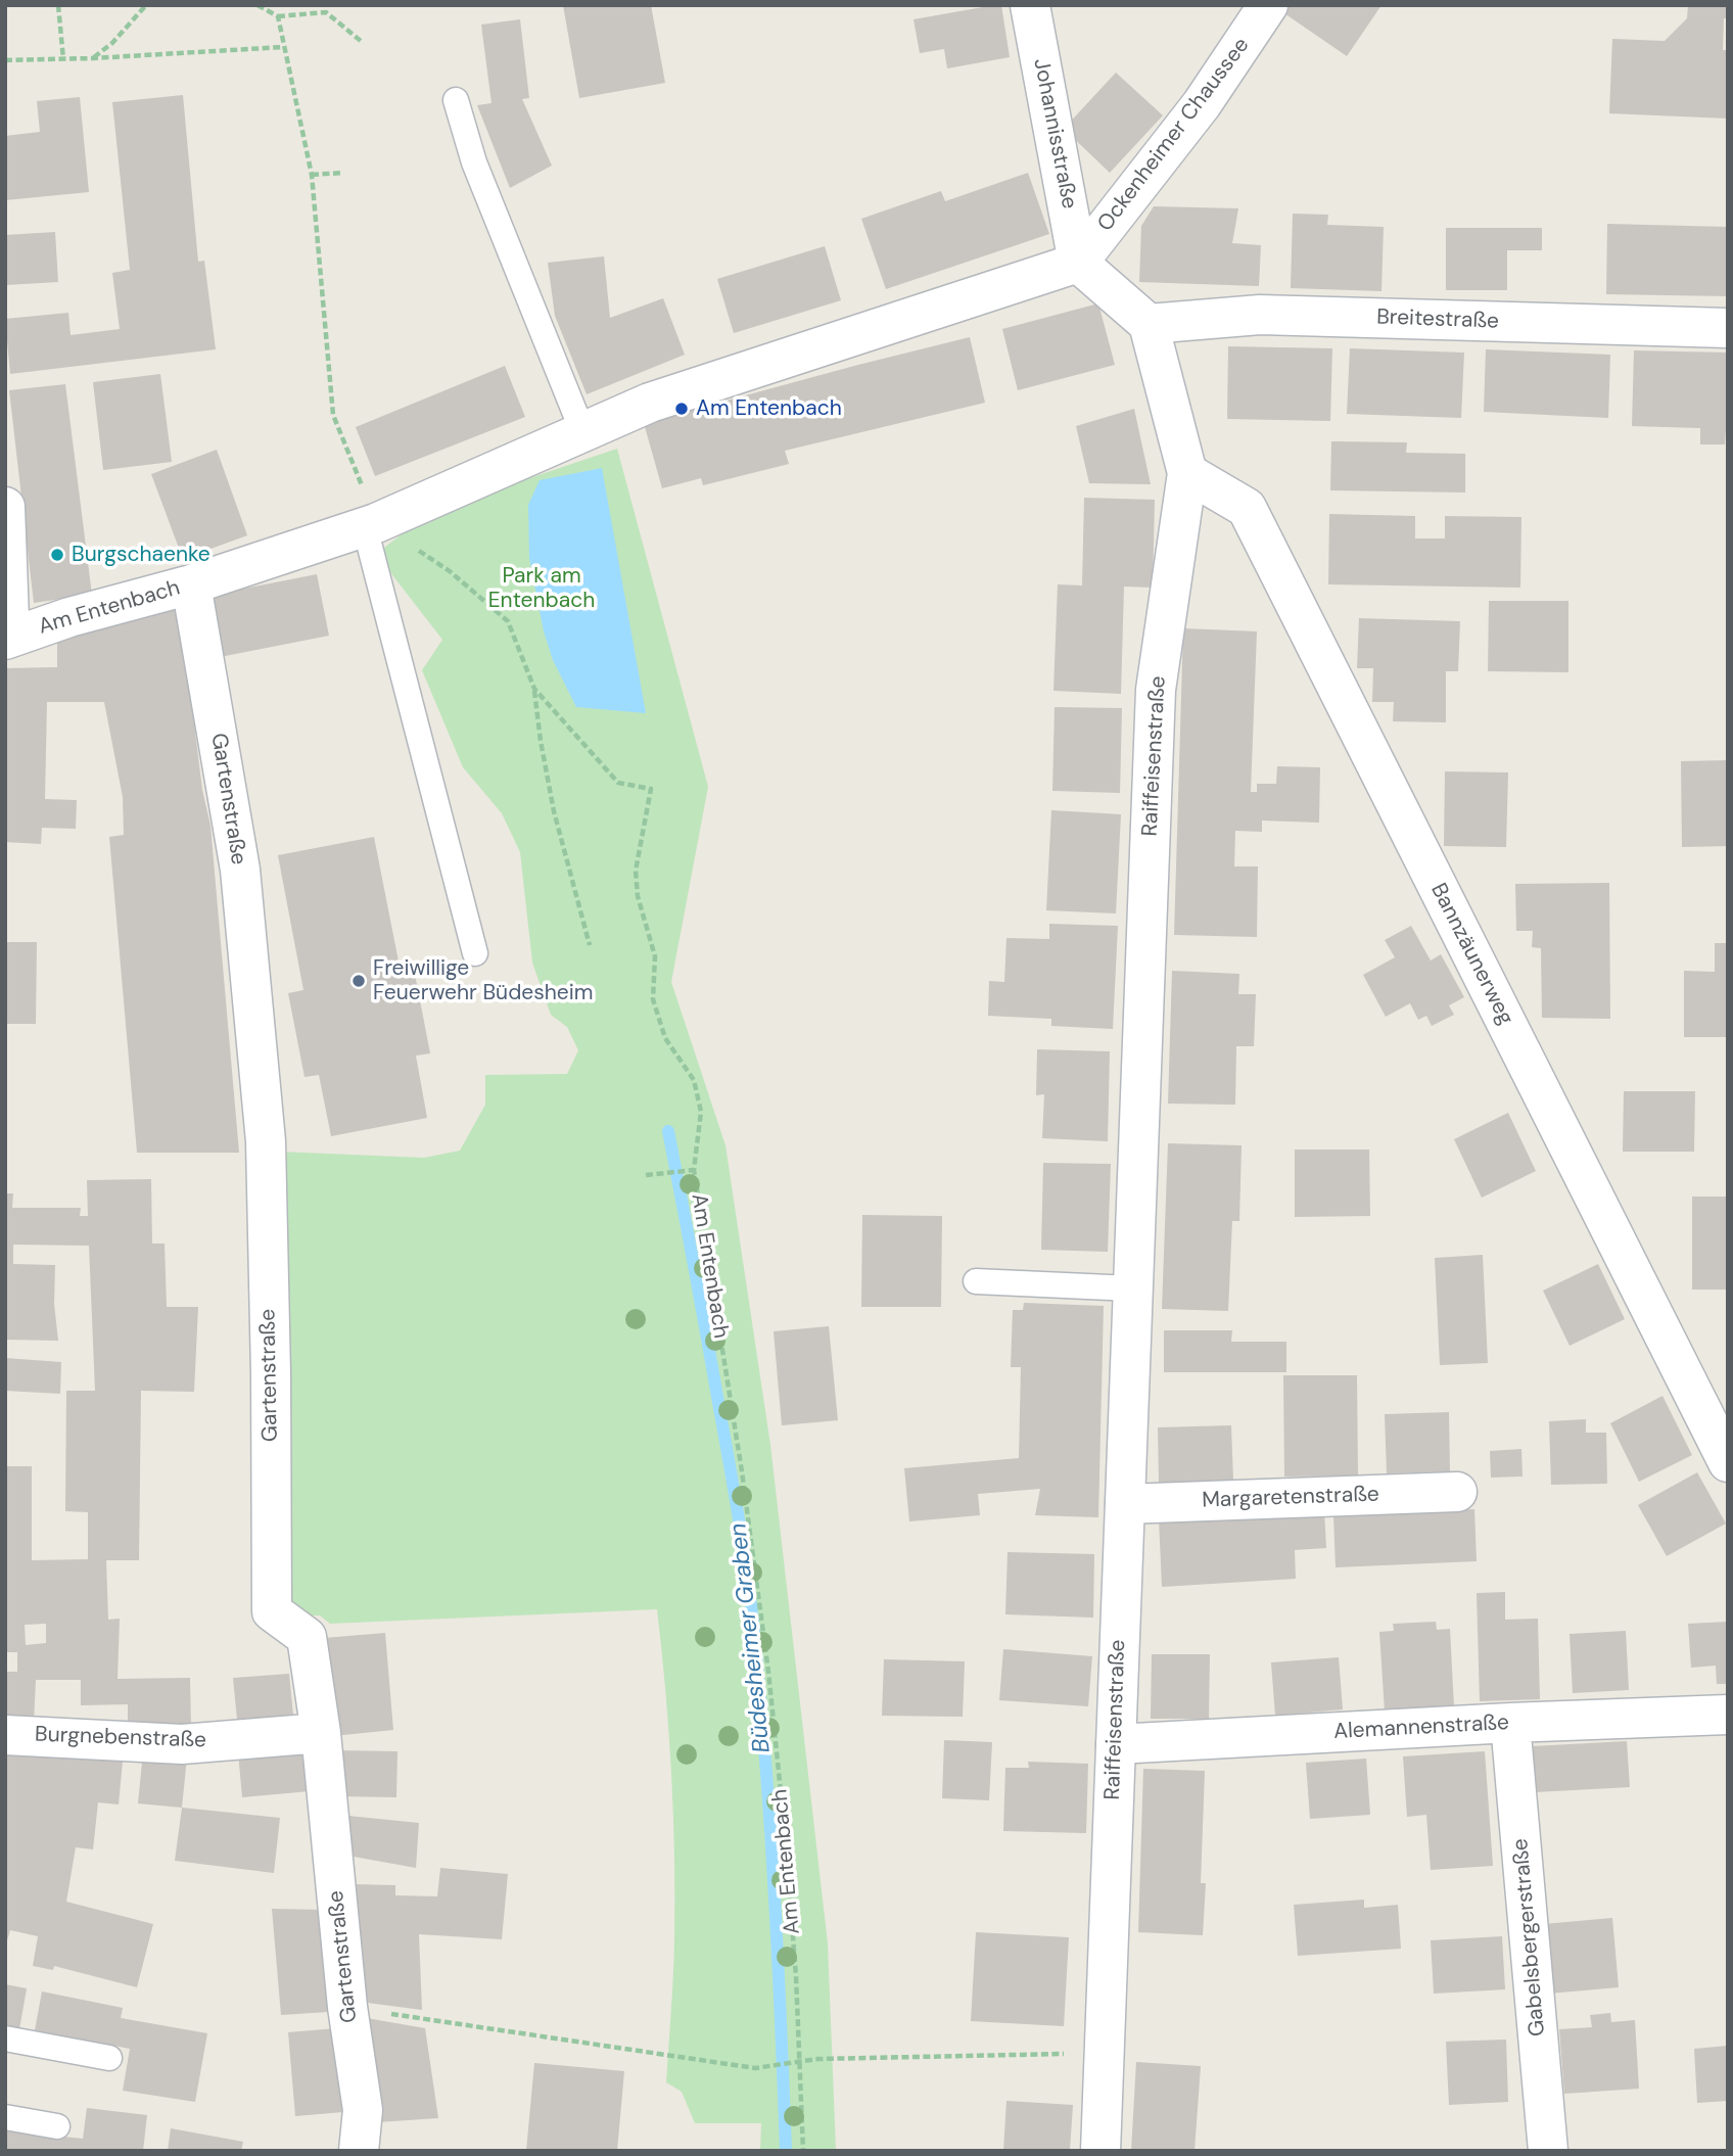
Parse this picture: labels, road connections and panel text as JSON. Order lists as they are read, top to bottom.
{
  "streets": {
    "street": [
      "Johannisstraße",
      "Ockenheimer Chaussee",
      "Breitestraße",
      "Am Entenbach",
      "Raiffeisenstraße",
      "Gartenstraße",
      "Bannzäunerweg",
      "Margaretenstraße",
      "Alemannenstraße",
      "Burgnebenstraße",
      "Gabelsbergerstraße"
    ]
  },
  "crossings": [
    ["Johannisstraße", "Ockenheimer Chaussee"],
    ["Johannisstraße", "Am Entenbach"],
    ["Ockenheimer Chaussee", "Am Entenbach"],
    ["Breitestraße", "Raiffeisenstraße"],
    ["Am Entenbach", "Gartenstraße"],
    ["Raiffeisenstraße", "Bannzäunerweg"],
    ["Raiffeisenstraße", "Margaretenstraße"],
    ["Raiffeisenstraße", "Alemannenstraße"],
    ["Gartenstraße", "Burgnebenstraße"],
    ["Alemannenstraße", "Gabelsbergerstraße"]
  ],
  "water": ["Büdesheimer Graben"],
  "parks": ["Park am Entenbach"],
  "places": ["Am Entenbach", "Burgschaenke", "Freiwillige Feuerwehr Büdesheim"]
}
